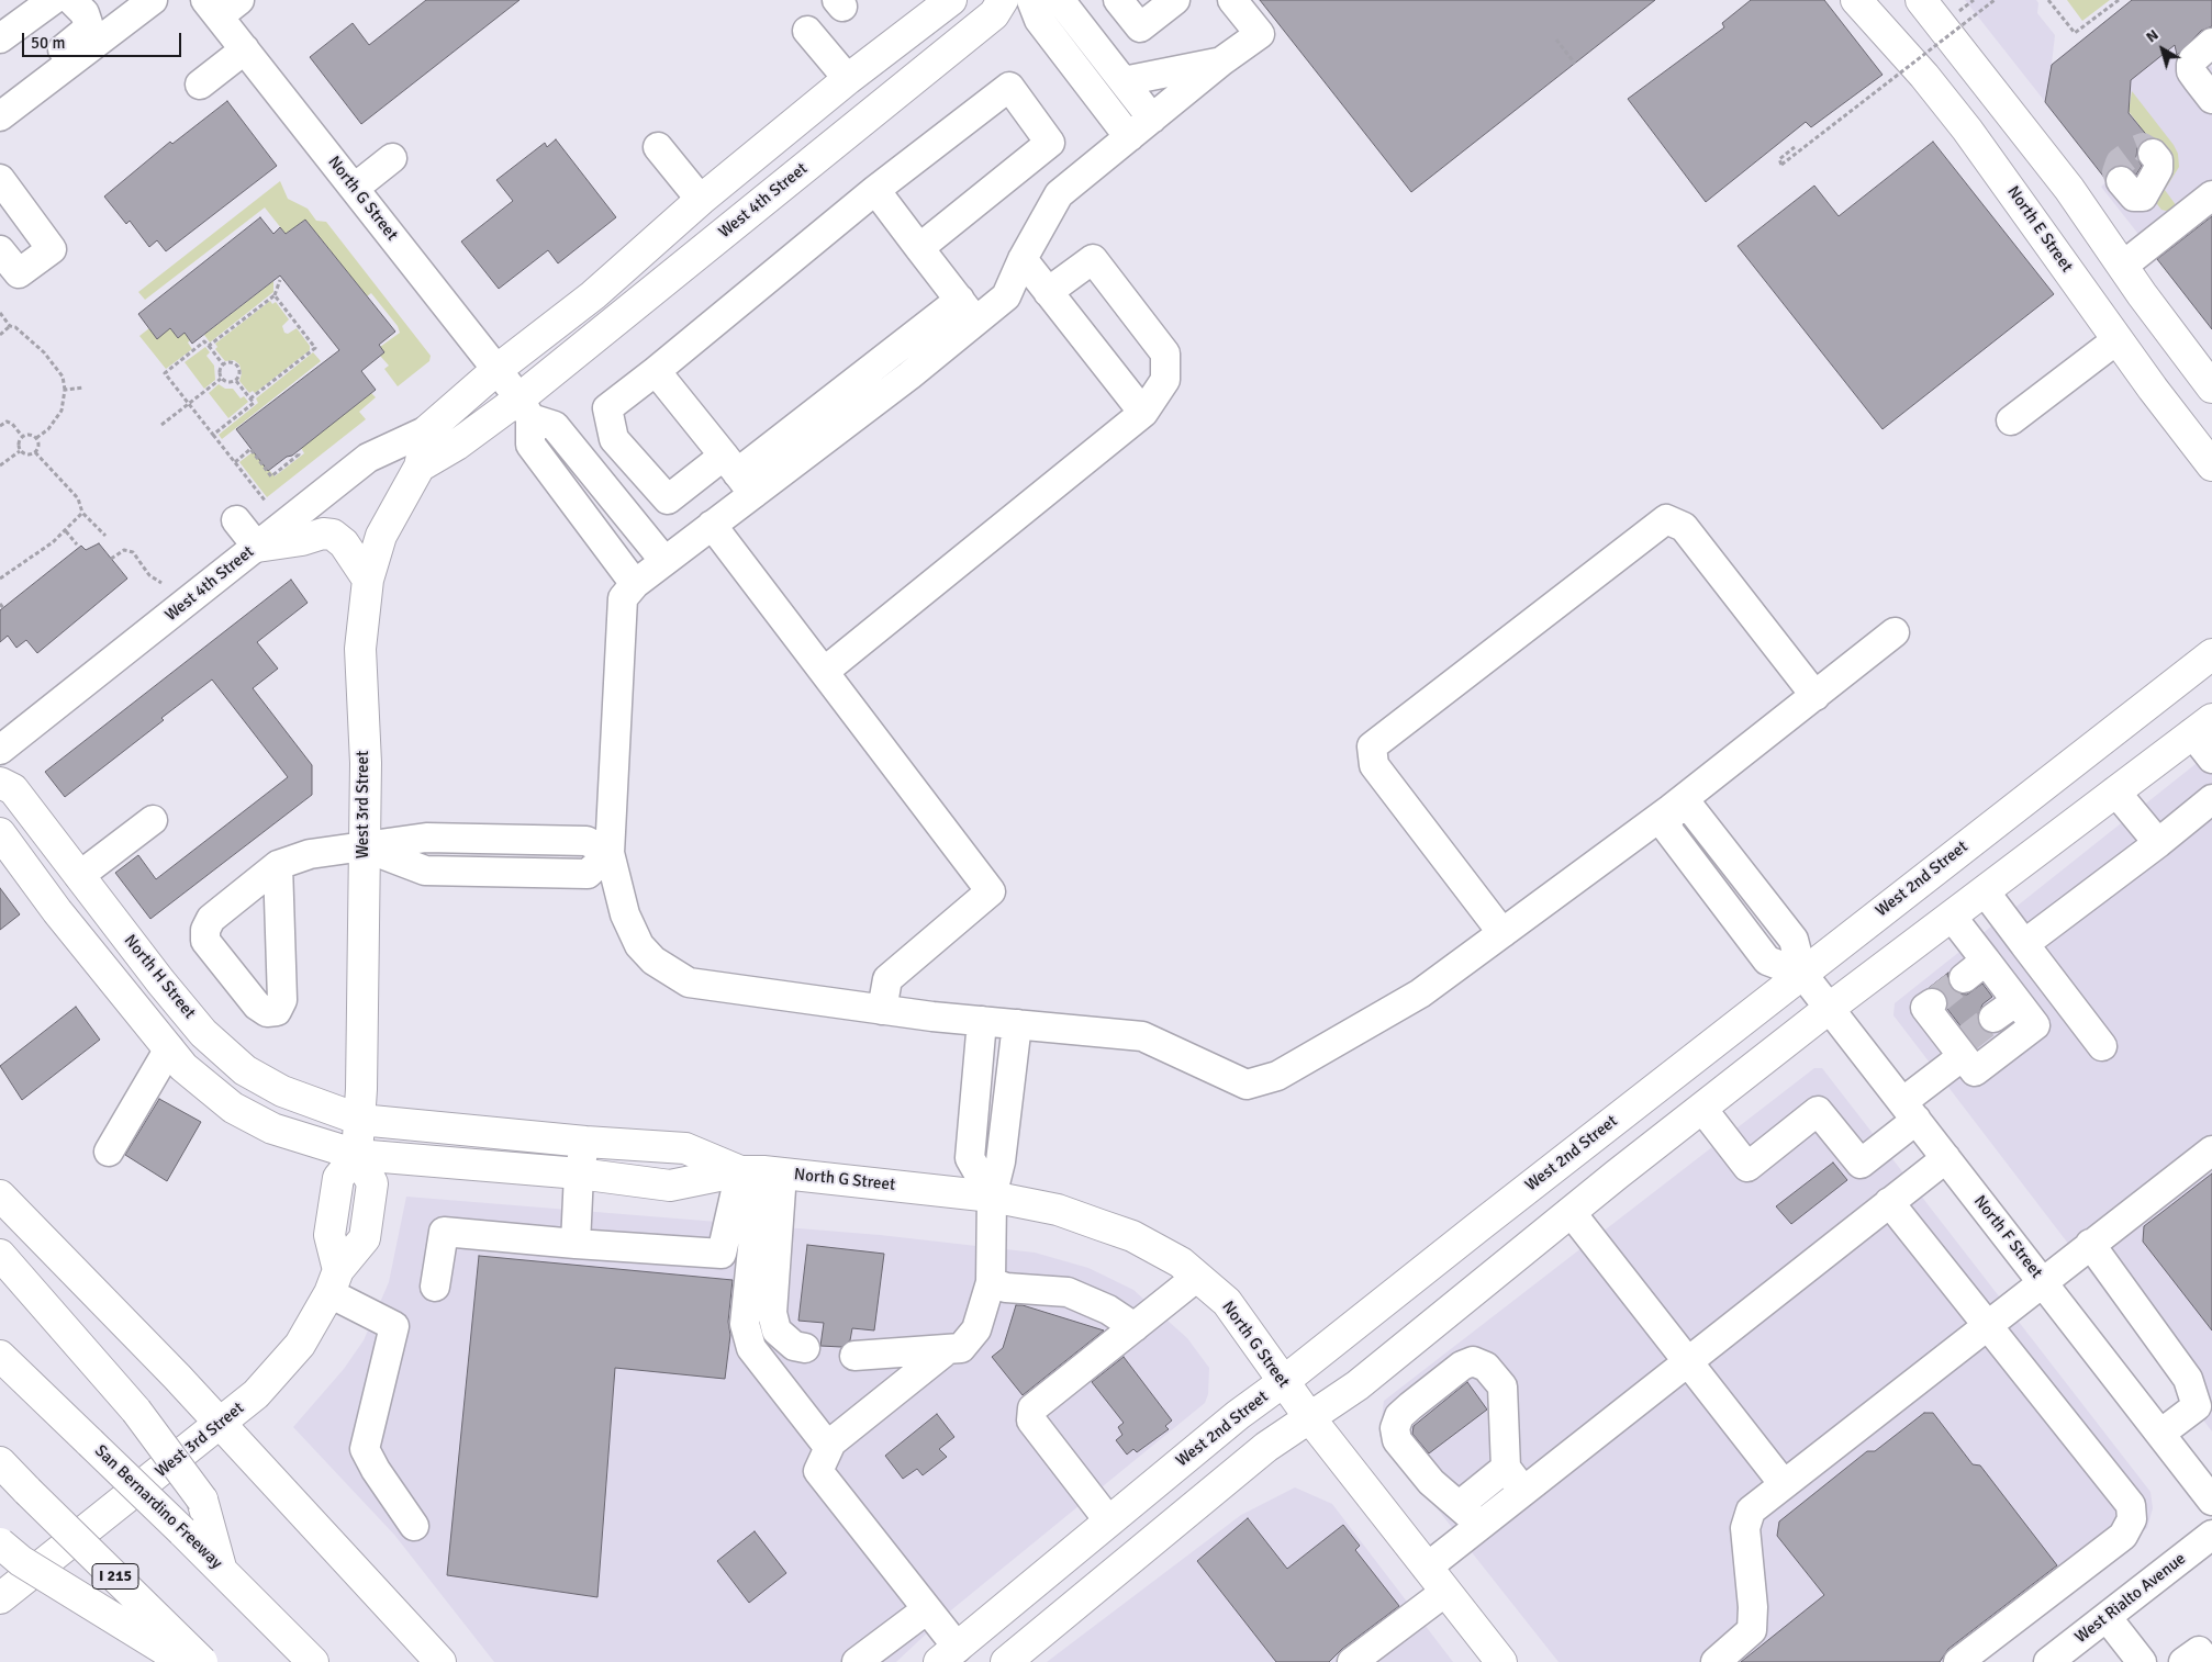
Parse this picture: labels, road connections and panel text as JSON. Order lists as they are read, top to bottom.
{
  "streets": {
    "main road": [
      "North G Street",
      "West 4th Street",
      "North E Street",
      "West 3rd Street",
      "West 2nd Street",
      "North H Street",
      "San Bernardino Freeway",
      "I 215"
    ],
    "street": ["North F Street", "West Rialto Avenue"]
  },
  "crossings": [
    ["North G Street", "West 4th Street"],
    ["North G Street", "West 3rd Street"],
    ["North G Street", "West 2nd Street"],
    ["North G Street", "North H Street"],
    ["West 4th Street", "West 3rd Street"],
    ["West 3rd Street", "North H Street"],
    ["West 2nd Street", "North F Street"]
  ],
  "scale_bar": "50 m",
  "north": "top left"
}
